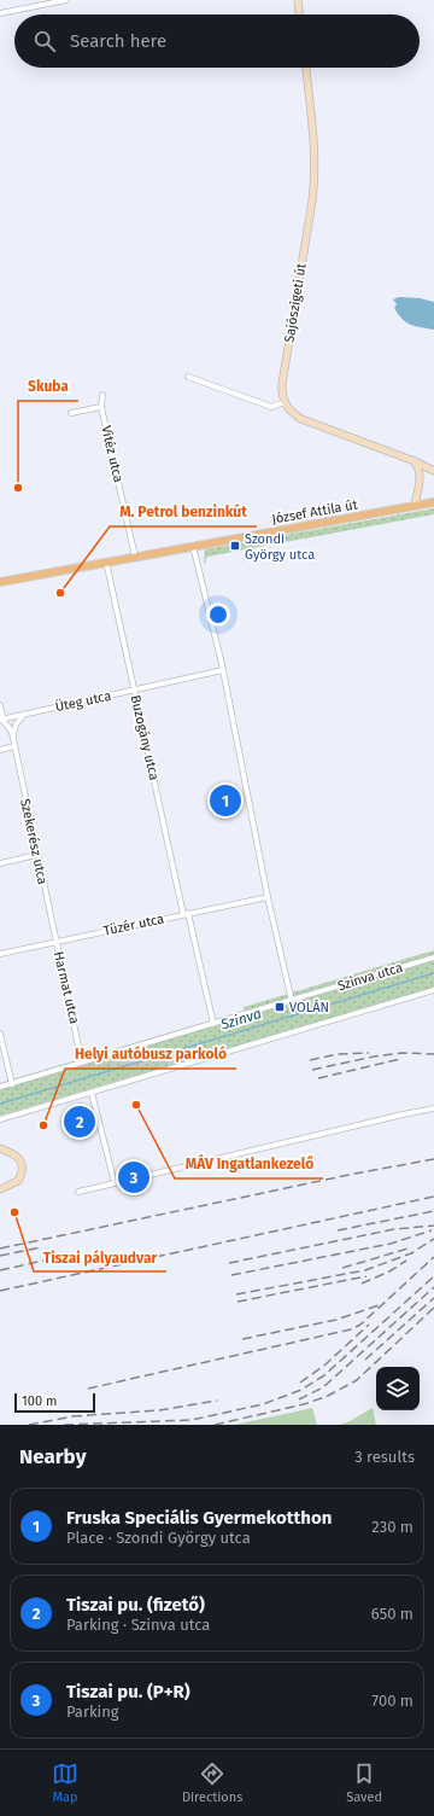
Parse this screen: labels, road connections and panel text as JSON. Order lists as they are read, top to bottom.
{
  "streets": {
    "main road": ["Sajószigeti út", "József Attila út"],
    "street": [
      "Vitéz utca",
      "Üteg utca",
      "Buzogány utca",
      "Szekerész utca",
      "Tüzér utca",
      "Szinva utca",
      "Harmat utca"
    ]
  },
  "crossings": [
    ["Vitéz utca", "József Attila út"],
    ["József Attila út", "Buzogány utca"],
    ["Üteg utca", "Buzogány utca"],
    ["Üteg utca", "Szekerész utca"],
    ["Buzogány utca", "Tüzér utca"],
    ["Buzogány utca", "Szinva utca"],
    ["Szekerész utca", "Tüzér utca"],
    ["Szekerész utca", "Harmat utca"],
    ["Tüzér utca", "Harmat utca"],
    ["Szinva utca", "Harmat utca"]
  ],
  "water": ["Szinva"],
  "places": {
    "other": [
      "Skuba",
      "M. Petrol benzinkút",
      "MÁV Ingatlankezelő",
      "Helyi autóbusz parkoló",
      "Tiszai pályaudvar"
    ],
    "transit": ["Szondi György utca", "VOLÁN"]
  },
  "scale_bar": "100 m",
  "page": {
    "search": "Search here",
    "pins": ["1", "2", "3"],
    "scale": "100 m",
    "heading": ["Nearby", "3 results"],
    "list": [
      {
        "mark": "1",
        "name": "Fruska Speciális Gyermekotthon",
        "note": "Place · Szondi György utca",
        "value": "230 m"
      },
      {
        "mark": "2",
        "name": "Tiszai pu. (fizető)",
        "note": "Parking · Szinva utca",
        "value": "650 m"
      },
      {
        "mark": "3",
        "name": "Tiszai pu. (P+R)",
        "note": "Parking",
        "value": "700 m"
      }
    ],
    "nav": ["Map", "Directions", "Saved"]
  }
}
